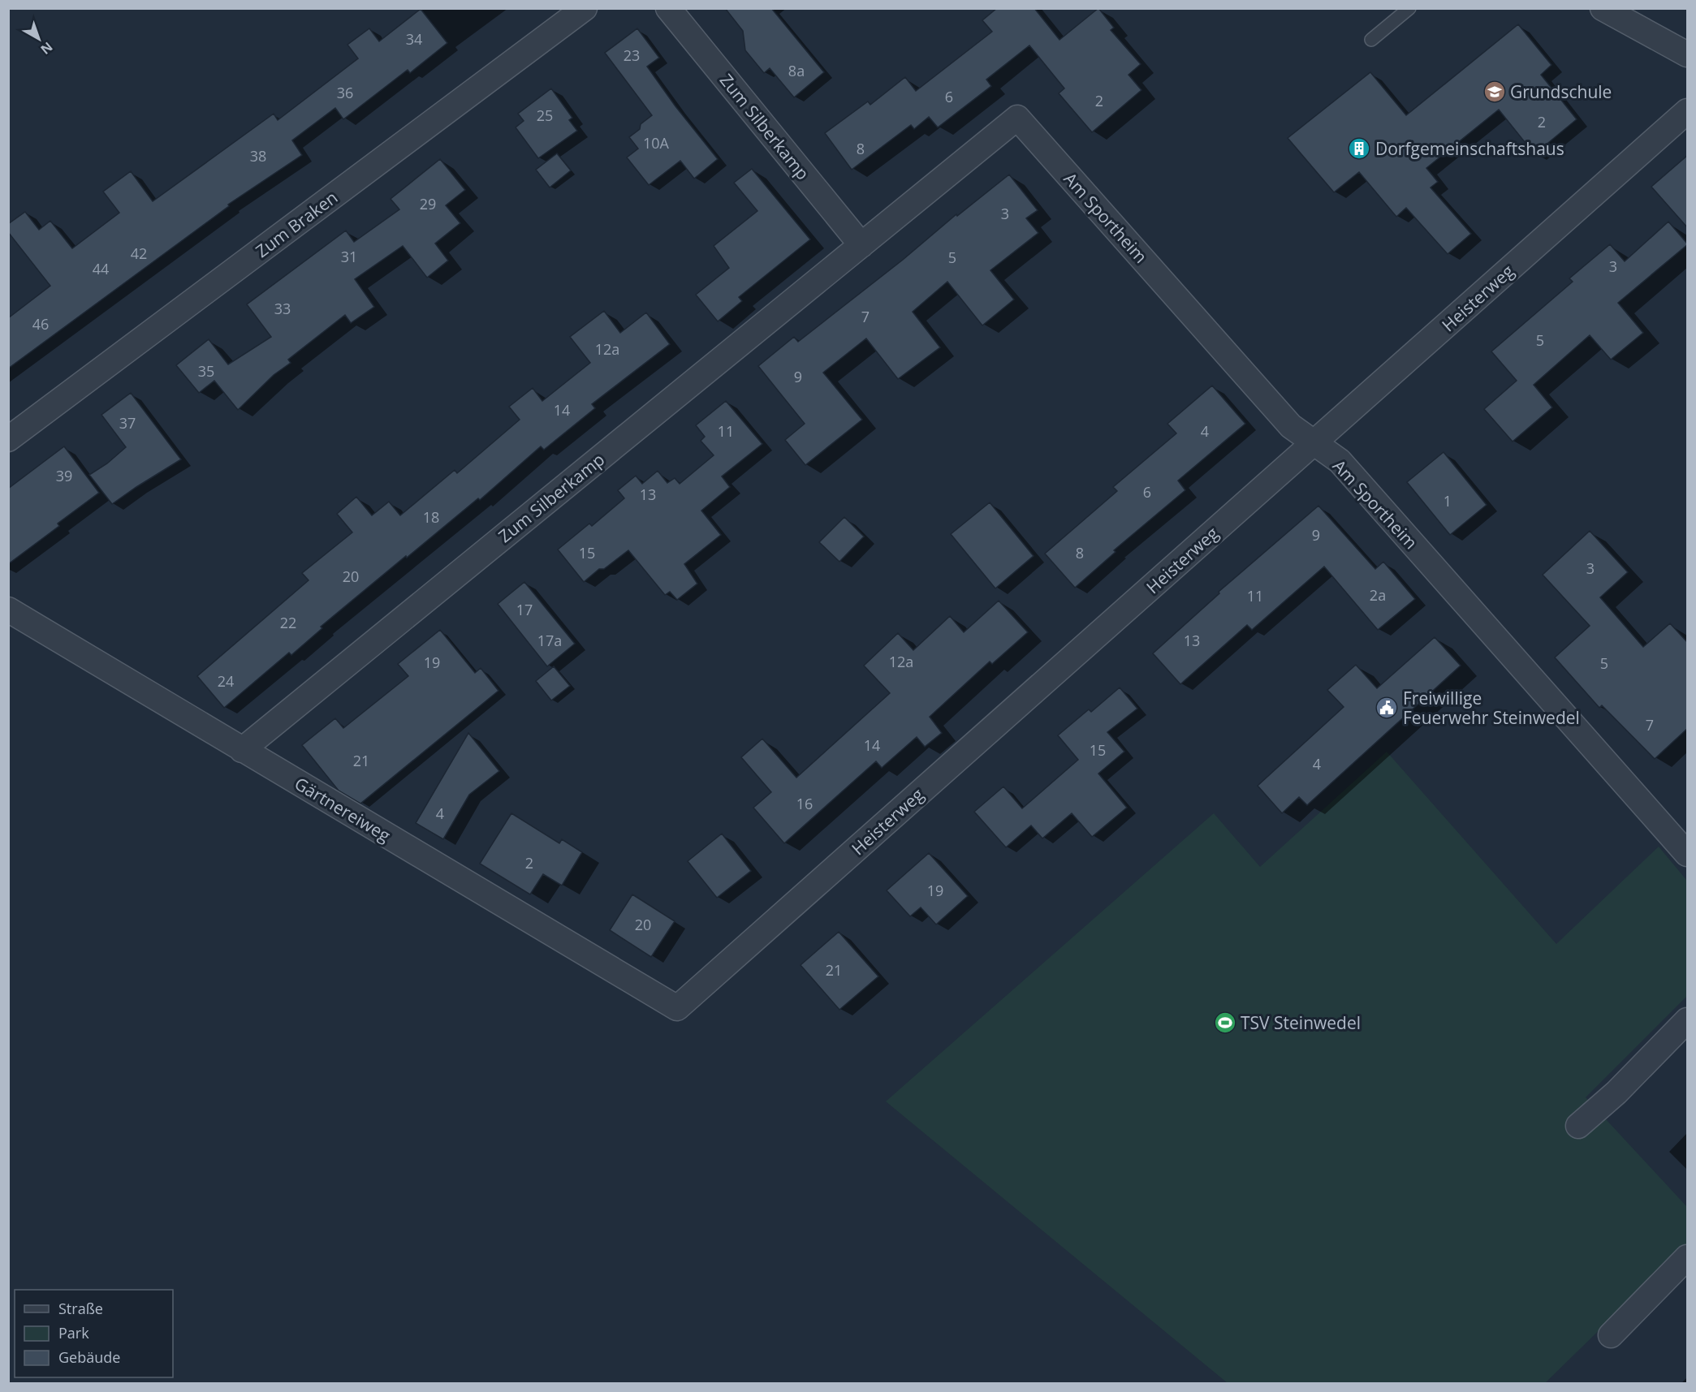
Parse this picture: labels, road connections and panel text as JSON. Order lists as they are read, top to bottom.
{
  "streets": {
    "street": [
      "Zum Silberkamp",
      "Am Sportheim",
      "Zum Braken",
      "Heisterweg",
      "Gärtnereiweg"
    ]
  },
  "crossings": [
    ["Zum Silberkamp", "Am Sportheim"],
    ["Zum Silberkamp", "Gärtnereiweg"],
    ["Am Sportheim", "Heisterweg"],
    ["Heisterweg", "Gärtnereiweg"]
  ],
  "places": {
    "school or university": ["Grundschule"],
    "building": ["Dorfgemeinschaftshaus"],
    "public building": ["Freiwillige Feuerwehr Steinwedel"],
    "sports": ["TSV Steinwedel"]
  },
  "house_numbers": [
    "34",
    "23",
    "8a",
    "36",
    "6",
    "2",
    "25",
    "2",
    "10A",
    "8",
    "38",
    "29",
    "3",
    "42",
    "31",
    "5",
    "3",
    "44",
    "33",
    "7",
    "46",
    "5",
    "12a",
    "35",
    "9",
    "14",
    "37",
    "11",
    "4",
    "39",
    "6",
    "13",
    "1",
    "18",
    "9",
    "15",
    "8",
    "3",
    "20",
    "2a",
    "11",
    "17",
    "22",
    "17a",
    "13",
    "12a",
    "19",
    "5",
    "24",
    "7",
    "14",
    "15",
    "21",
    "4",
    "16",
    "4",
    "2",
    "19",
    "20",
    "21"
  ],
  "legend": ["Straße", "Park", "Gebäude"],
  "north": "bottom right"
}
